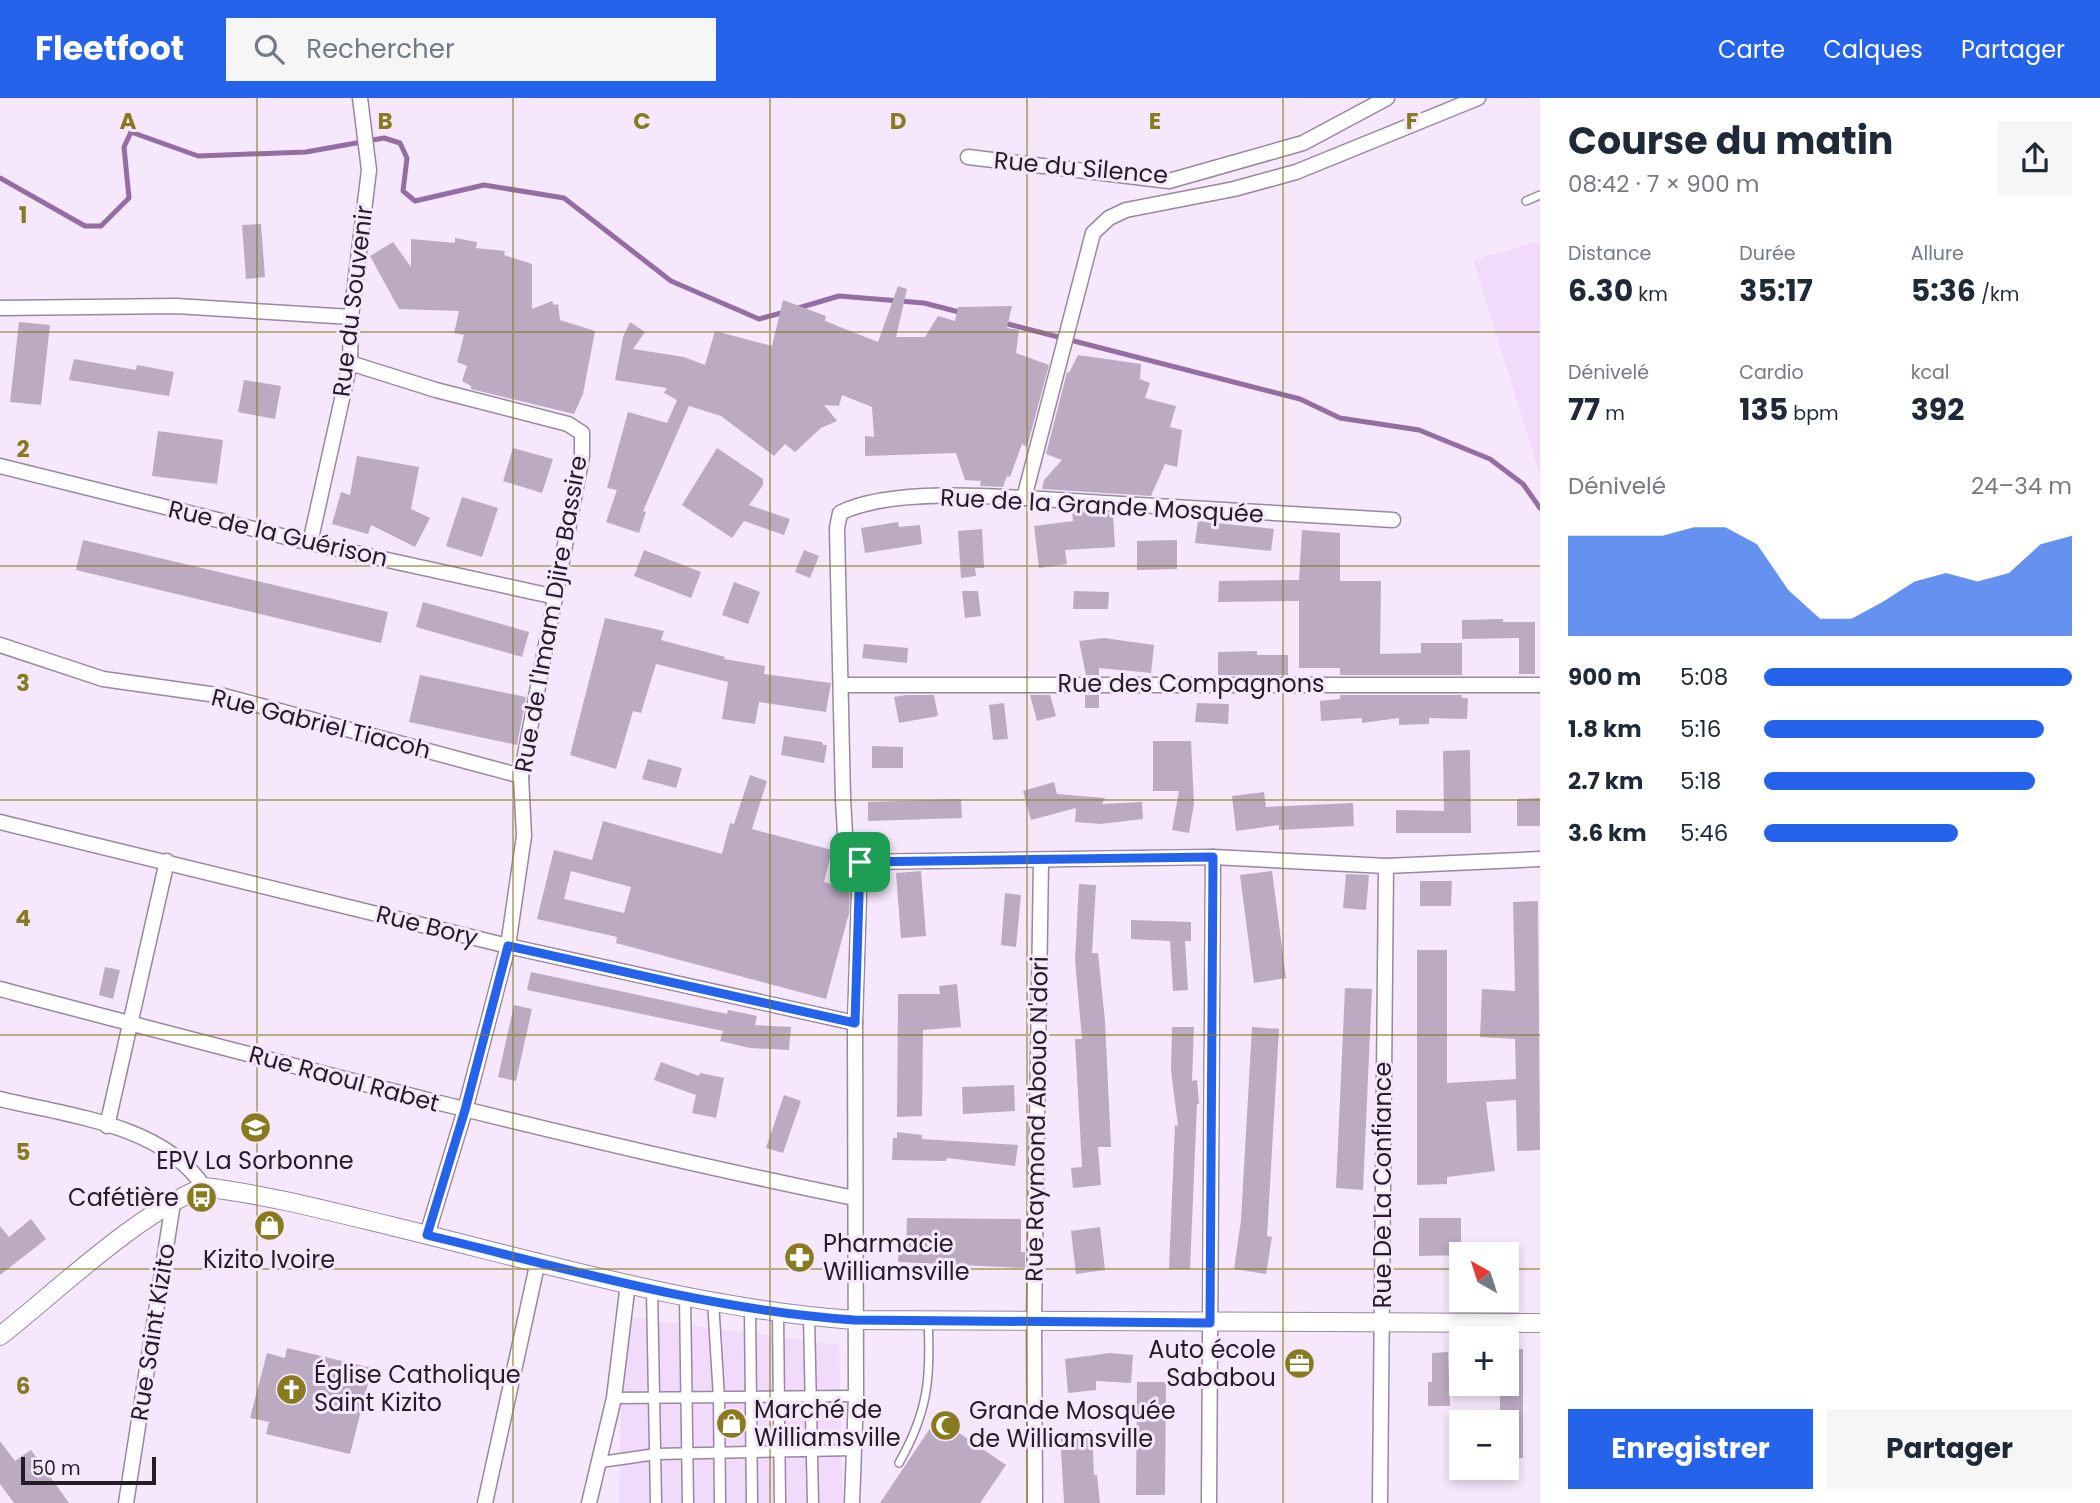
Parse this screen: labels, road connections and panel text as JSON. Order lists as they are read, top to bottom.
{
  "streets": {
    "street": [
      "Rue du Silence",
      "Rue du Souvenir",
      "Rue de la Grande Mosquée",
      "Rue de la Guérison",
      "Rue de l'Imam Djire Bassire",
      "Rue des Compagnons",
      "Rue Gabriel Tiacoh",
      "Rue Bory",
      "Rue Raoul Rabet",
      "Rue Raymond Abouo N'dori",
      "Rue De La Confiance",
      "Rue Saint Kizito"
    ]
  },
  "crossings": [
    ["Rue du Souvenir", "Rue de la Guérison"],
    ["Rue du Souvenir", "Rue de l'Imam Djire Bassire"],
    ["Rue de la Grande Mosquée", "Rue des Compagnons"],
    ["Rue de la Grande Mosquée", "Rue Bory"],
    ["Rue de la Grande Mosquée", "Rue Raoul Rabet"],
    ["Rue de la Guérison", "Rue de l'Imam Djire Bassire"],
    ["Rue de l'Imam Djire Bassire", "Rue Gabriel Tiacoh"],
    ["Rue de l'Imam Djire Bassire", "Rue Bory"],
    ["Rue de l'Imam Djire Bassire", "Rue Raoul Rabet"]
  ],
  "places": {
    "school or university": ["EPV La Sorbonne"],
    "bus stop": ["Cafétière"],
    "shop": ["Kizito Ivoire", "Marché de Williamsville"],
    "pharmacy": ["Pharmacie Williamsville"],
    "office": ["Auto école Sababou"],
    "church": ["Église Catholique Saint Kizito"],
    "mosque": ["Grande Mosquée de Williamsville"]
  },
  "scale_bar": "50 m",
  "north": "top left",
  "page": {
    "header": "Fleetfoot",
    "search": "Rechercher",
    "nav": ["Carte", "Calques", "Partager"],
    "heading": ["Course du matin", "08:42 · 7 × 900 m"],
    "stats": [
      ["Distance", "6.30 km"],
      ["Durée", "35:17"],
      ["Allure", "5:36 /km"],
      ["Dénivelé", "77 m"],
      ["Cardio", "135 bpm"],
      ["kcal", "392"]
    ],
    "chart": ["Dénivelé", "24–34 m"],
    "list": [
      {
        "name": "900 m",
        "note": "5:08"
      },
      {
        "name": "1.8 km",
        "note": "5:16"
      },
      {
        "name": "2.7 km",
        "note": "5:18"
      },
      {
        "name": "3.6 km",
        "note": "5:46"
      }
    ],
    "map_buttons": ["+", "−"],
    "buttons": ["Enregistrer", "Partager"],
    "scale": "50 m"
  },
  "grid": {
    "columns": [
      "A",
      "B",
      "C",
      "D",
      "E",
      "F"
    ],
    "rows": [
      "1",
      "2",
      "3",
      "4",
      "5",
      "6"
    ]
  }
}
